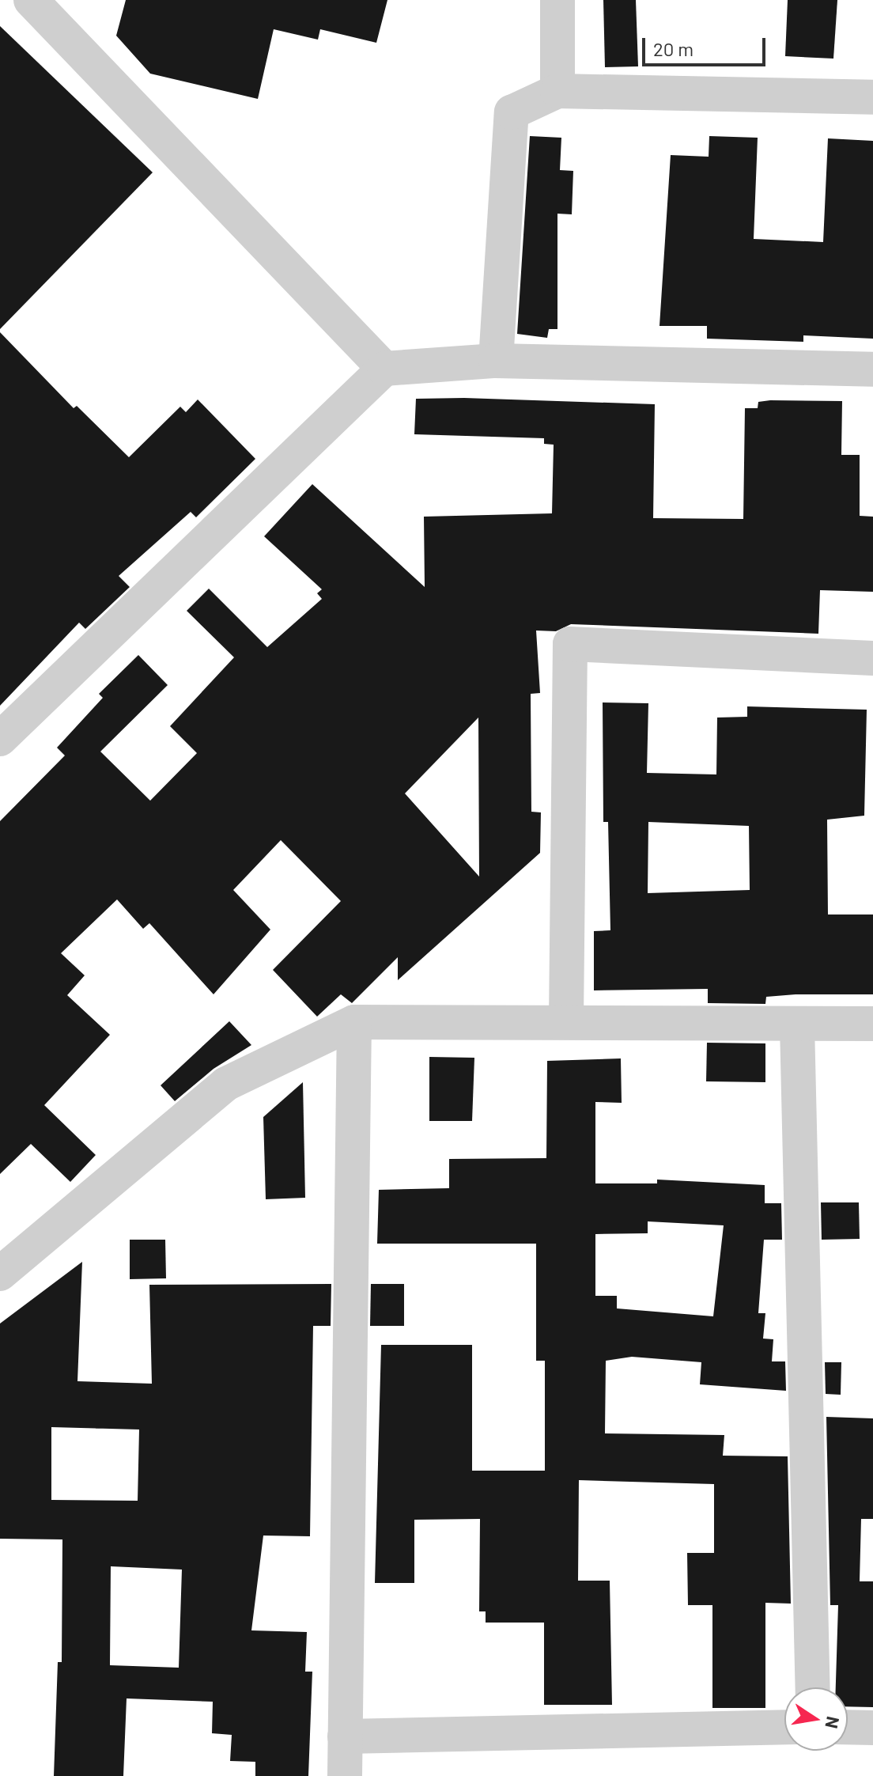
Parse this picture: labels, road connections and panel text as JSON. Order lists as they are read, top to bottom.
{
  "scale_bar": "20 m",
  "north": "right"
}
